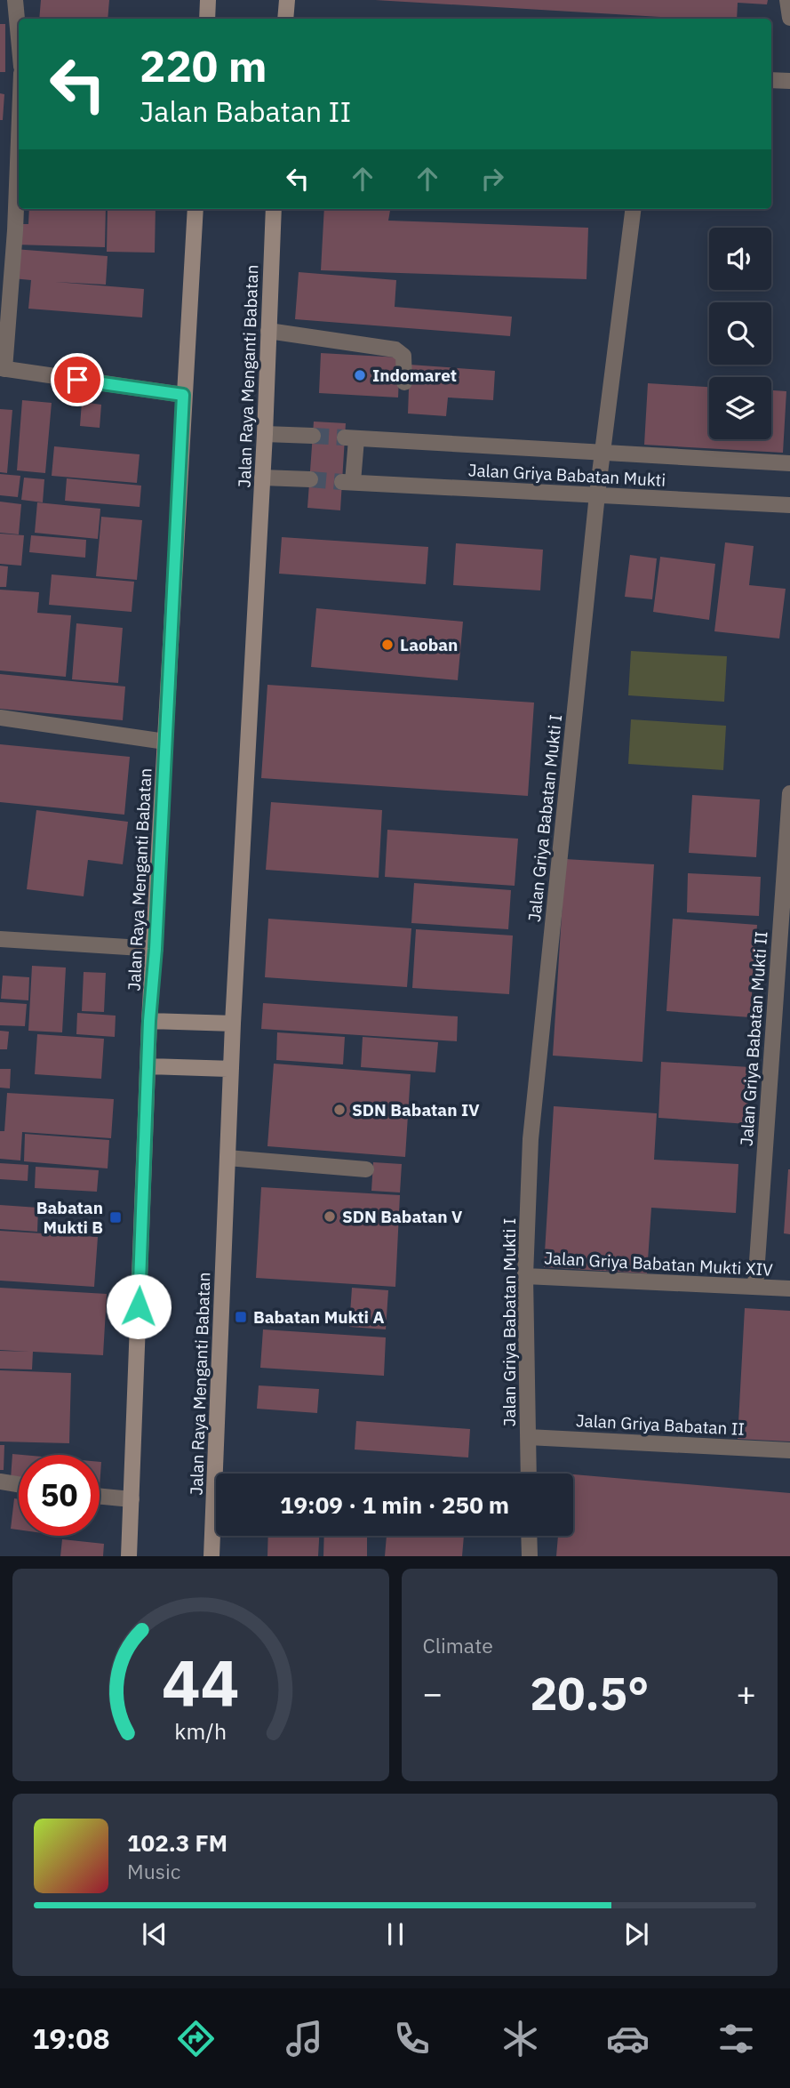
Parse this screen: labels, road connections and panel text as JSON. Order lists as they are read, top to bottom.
{
  "streets": {
    "main road": ["Jalan Raya Menganti Babatan"],
    "street": [
      "Jalan Griya Babatan Mukti",
      "Jalan Griya Babatan Mukti I",
      "Jalan Griya Babatan Mukti II",
      "Jalan Griya Babatan Mukti XIV",
      "Jalan Griya Babatan II"
    ]
  },
  "crossings": [
    ["Jalan Griya Babatan Mukti", "Jalan Griya Babatan Mukti I"],
    ["Jalan Griya Babatan Mukti I", "Jalan Griya Babatan Mukti XIV"],
    ["Jalan Griya Babatan Mukti I", "Jalan Griya Babatan II"],
    ["Jalan Griya Babatan Mukti II", "Jalan Griya Babatan Mukti XIV"]
  ],
  "places": {
    "other": [
      "Indomaret",
      "Laoban",
      "SDN Babatan IV",
      "SDN Babatan V"
    ],
    "transit": ["Babatan Mukti B", "Babatan Mukti A"]
  },
  "page": {
    "turn": ["220 m", "Jalan Babatan II"],
    "limit": "50",
    "trip": "19:09 · 1 min · 250 m",
    "tile": "Climate",
    "heat": ["−", "20.5°", "+"],
    "song": ["102.3 FM", "Music"],
    "tabs": "19:08",
    "gauge": ["44", "km/h"]
  }
}
